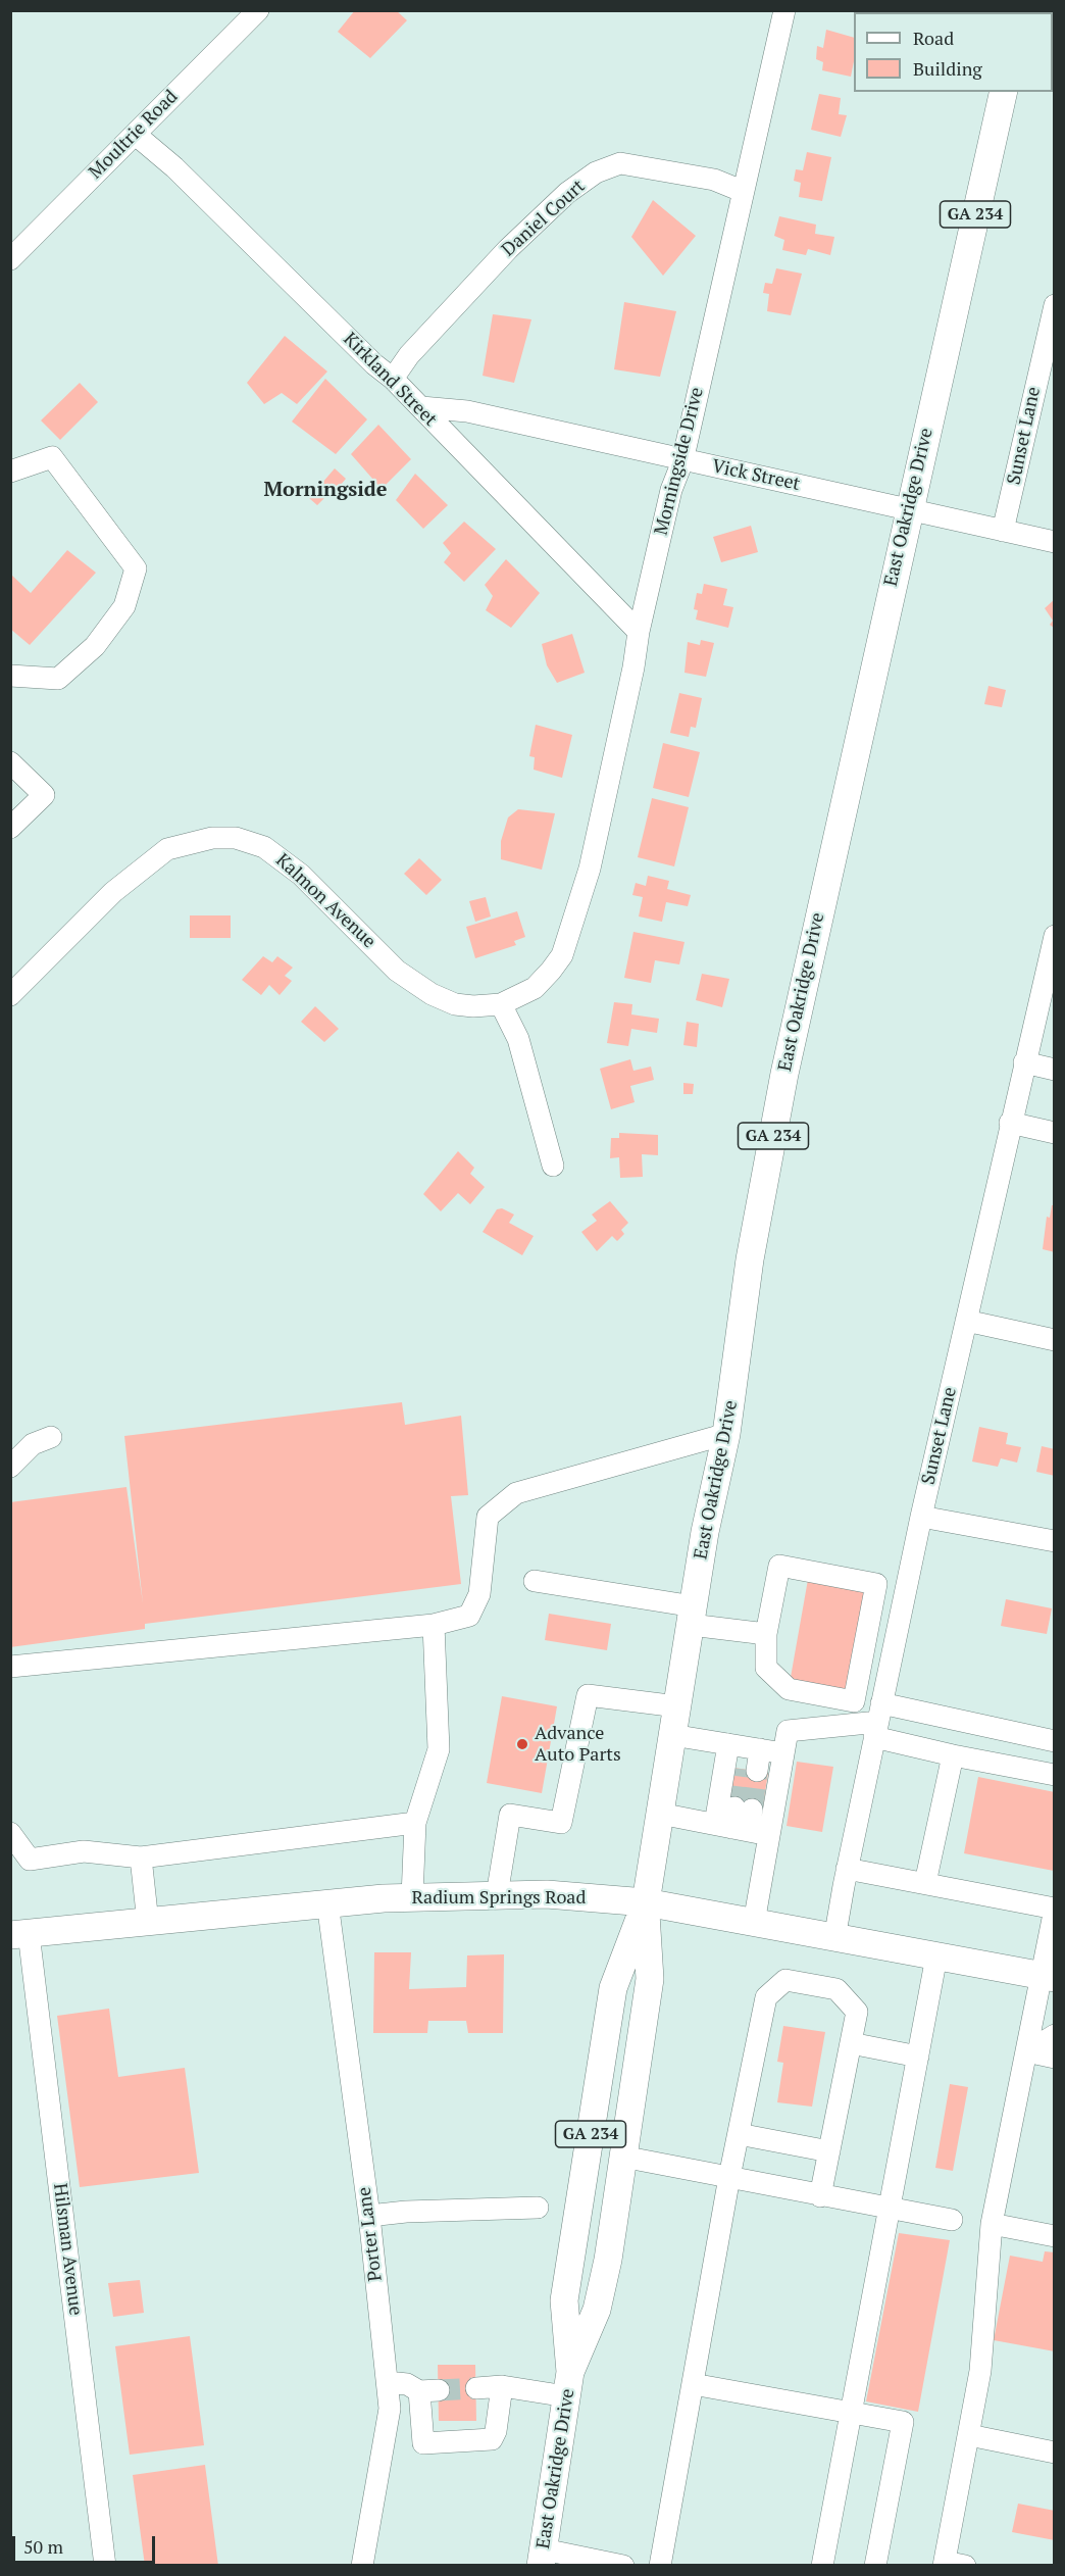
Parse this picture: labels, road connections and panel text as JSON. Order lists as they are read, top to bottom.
{
  "streets": {
    "main road": ["GA 234", "East Oakridge Drive", "Radium Springs Road"],
    "street": [
      "Moultrie Road",
      "Daniel Court",
      "Kirkland Street",
      "Sunset Lane",
      "Morningside Drive",
      "Vick Street",
      "Kalmon Avenue",
      "Porter Lane",
      "Hilsman Avenue"
    ]
  },
  "crossings": [
    ["Moultrie Road", "Kirkland Street"],
    ["Daniel Court", "Kirkland Street"],
    ["Daniel Court", "Morningside Drive"],
    ["Kirkland Street", "Morningside Drive"],
    ["Kirkland Street", "Vick Street"],
    ["Sunset Lane", "Vick Street"],
    ["Sunset Lane", "Radium Springs Road"],
    ["Morningside Drive", "Vick Street"],
    ["Morningside Drive", "Kalmon Avenue"],
    ["Vick Street", "East Oakridge Drive"],
    ["East Oakridge Drive", "Radium Springs Road"],
    ["Radium Springs Road", "Porter Lane"],
    ["Radium Springs Road", "Hilsman Avenue"]
  ],
  "districts": ["Morningside"],
  "places": ["Advance Auto Parts"],
  "legend": ["Road", "Building"],
  "scale_bar": "50 m"
}
